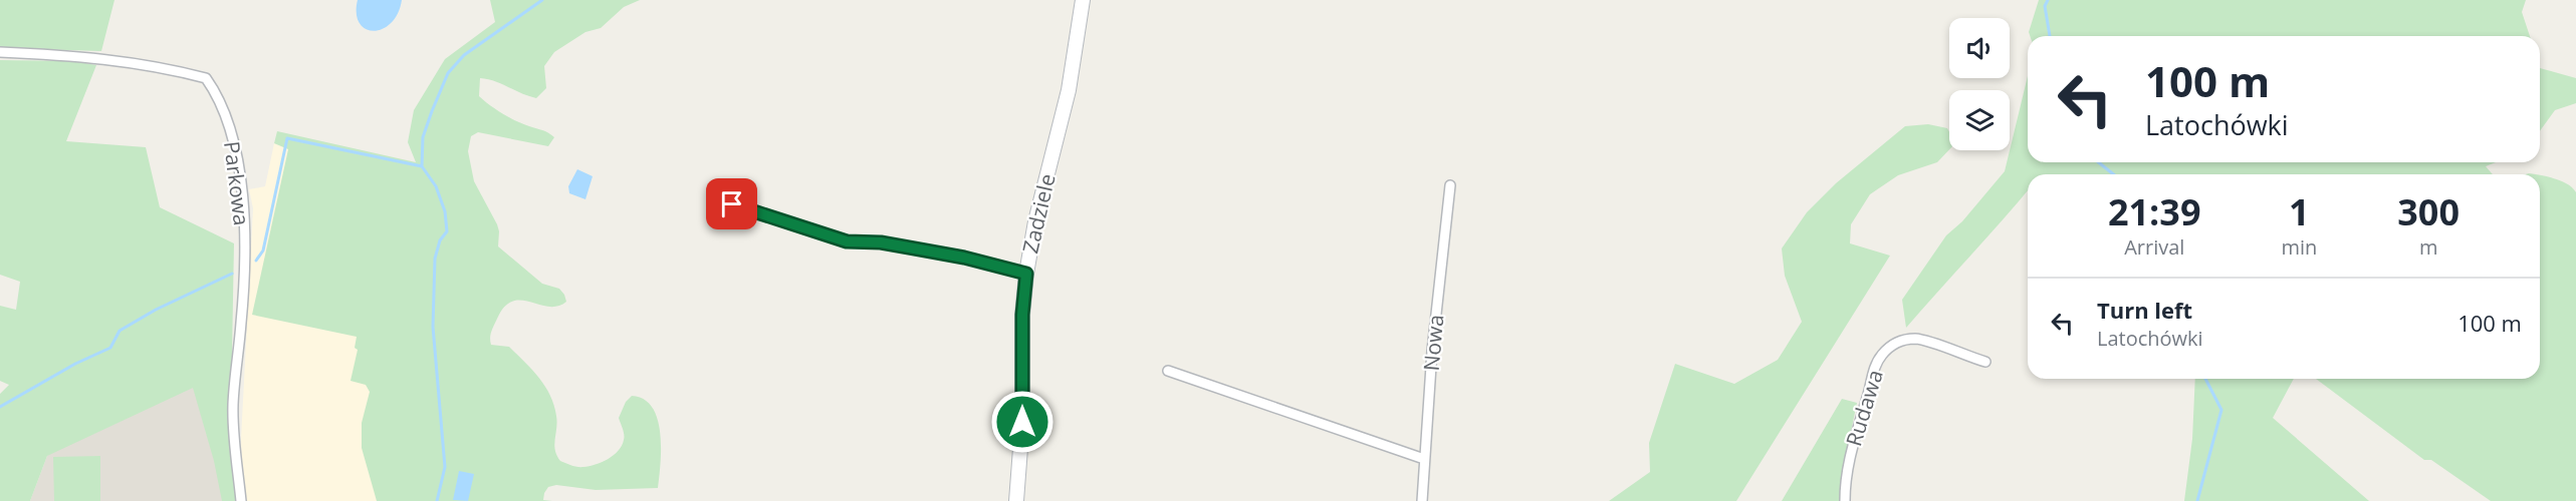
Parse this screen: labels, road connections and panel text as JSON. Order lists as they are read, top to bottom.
{
  "streets": {
    "street": [
      "Parkowa",
      "Zadziele",
      "Nowa",
      "Rudawa"
    ]
  },
  "page": {
    "turn": ["100 m", "Latochówki"],
    "eta": [
      "21:39",
      "Arrival",
      "1",
      "min",
      "300",
      "m"
    ],
    "list": [
      {
        "name": "Turn left",
        "note": "Latochówki",
        "value": "100 m"
      }
    ]
  }
}
